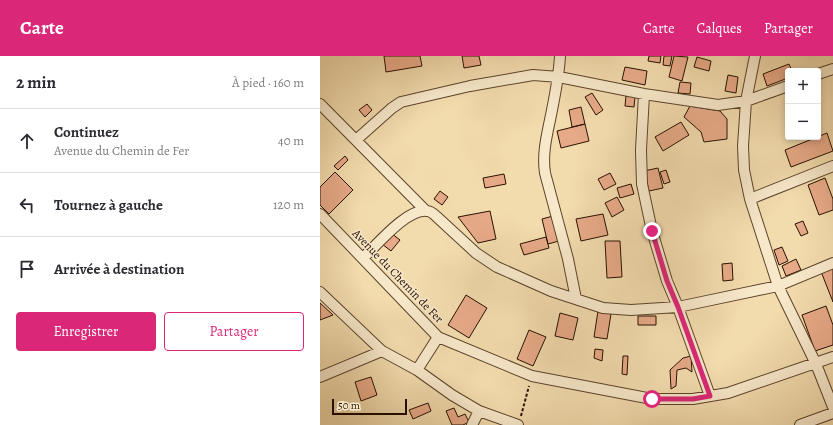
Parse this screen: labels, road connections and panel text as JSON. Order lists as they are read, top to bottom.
{
  "streets": {
    "street": ["Avenue du Chemin de Fer"]
  },
  "scale_bar": "50 m",
  "page": {
    "header": "Carte",
    "nav": ["Carte", "Calques", "Partager"],
    "heading": ["2 min", "À pied · 160 m"],
    "map_buttons": ["+", "−"],
    "list": [
      ["Continuez", "Avenue du Chemin de Fer", "40 m"],
      ["Tournez à gauche", "120 m"],
      "Arrivée à destination"
    ],
    "buttons": ["Enregistrer", "Partager"],
    "scale": "50 m"
  }
}
